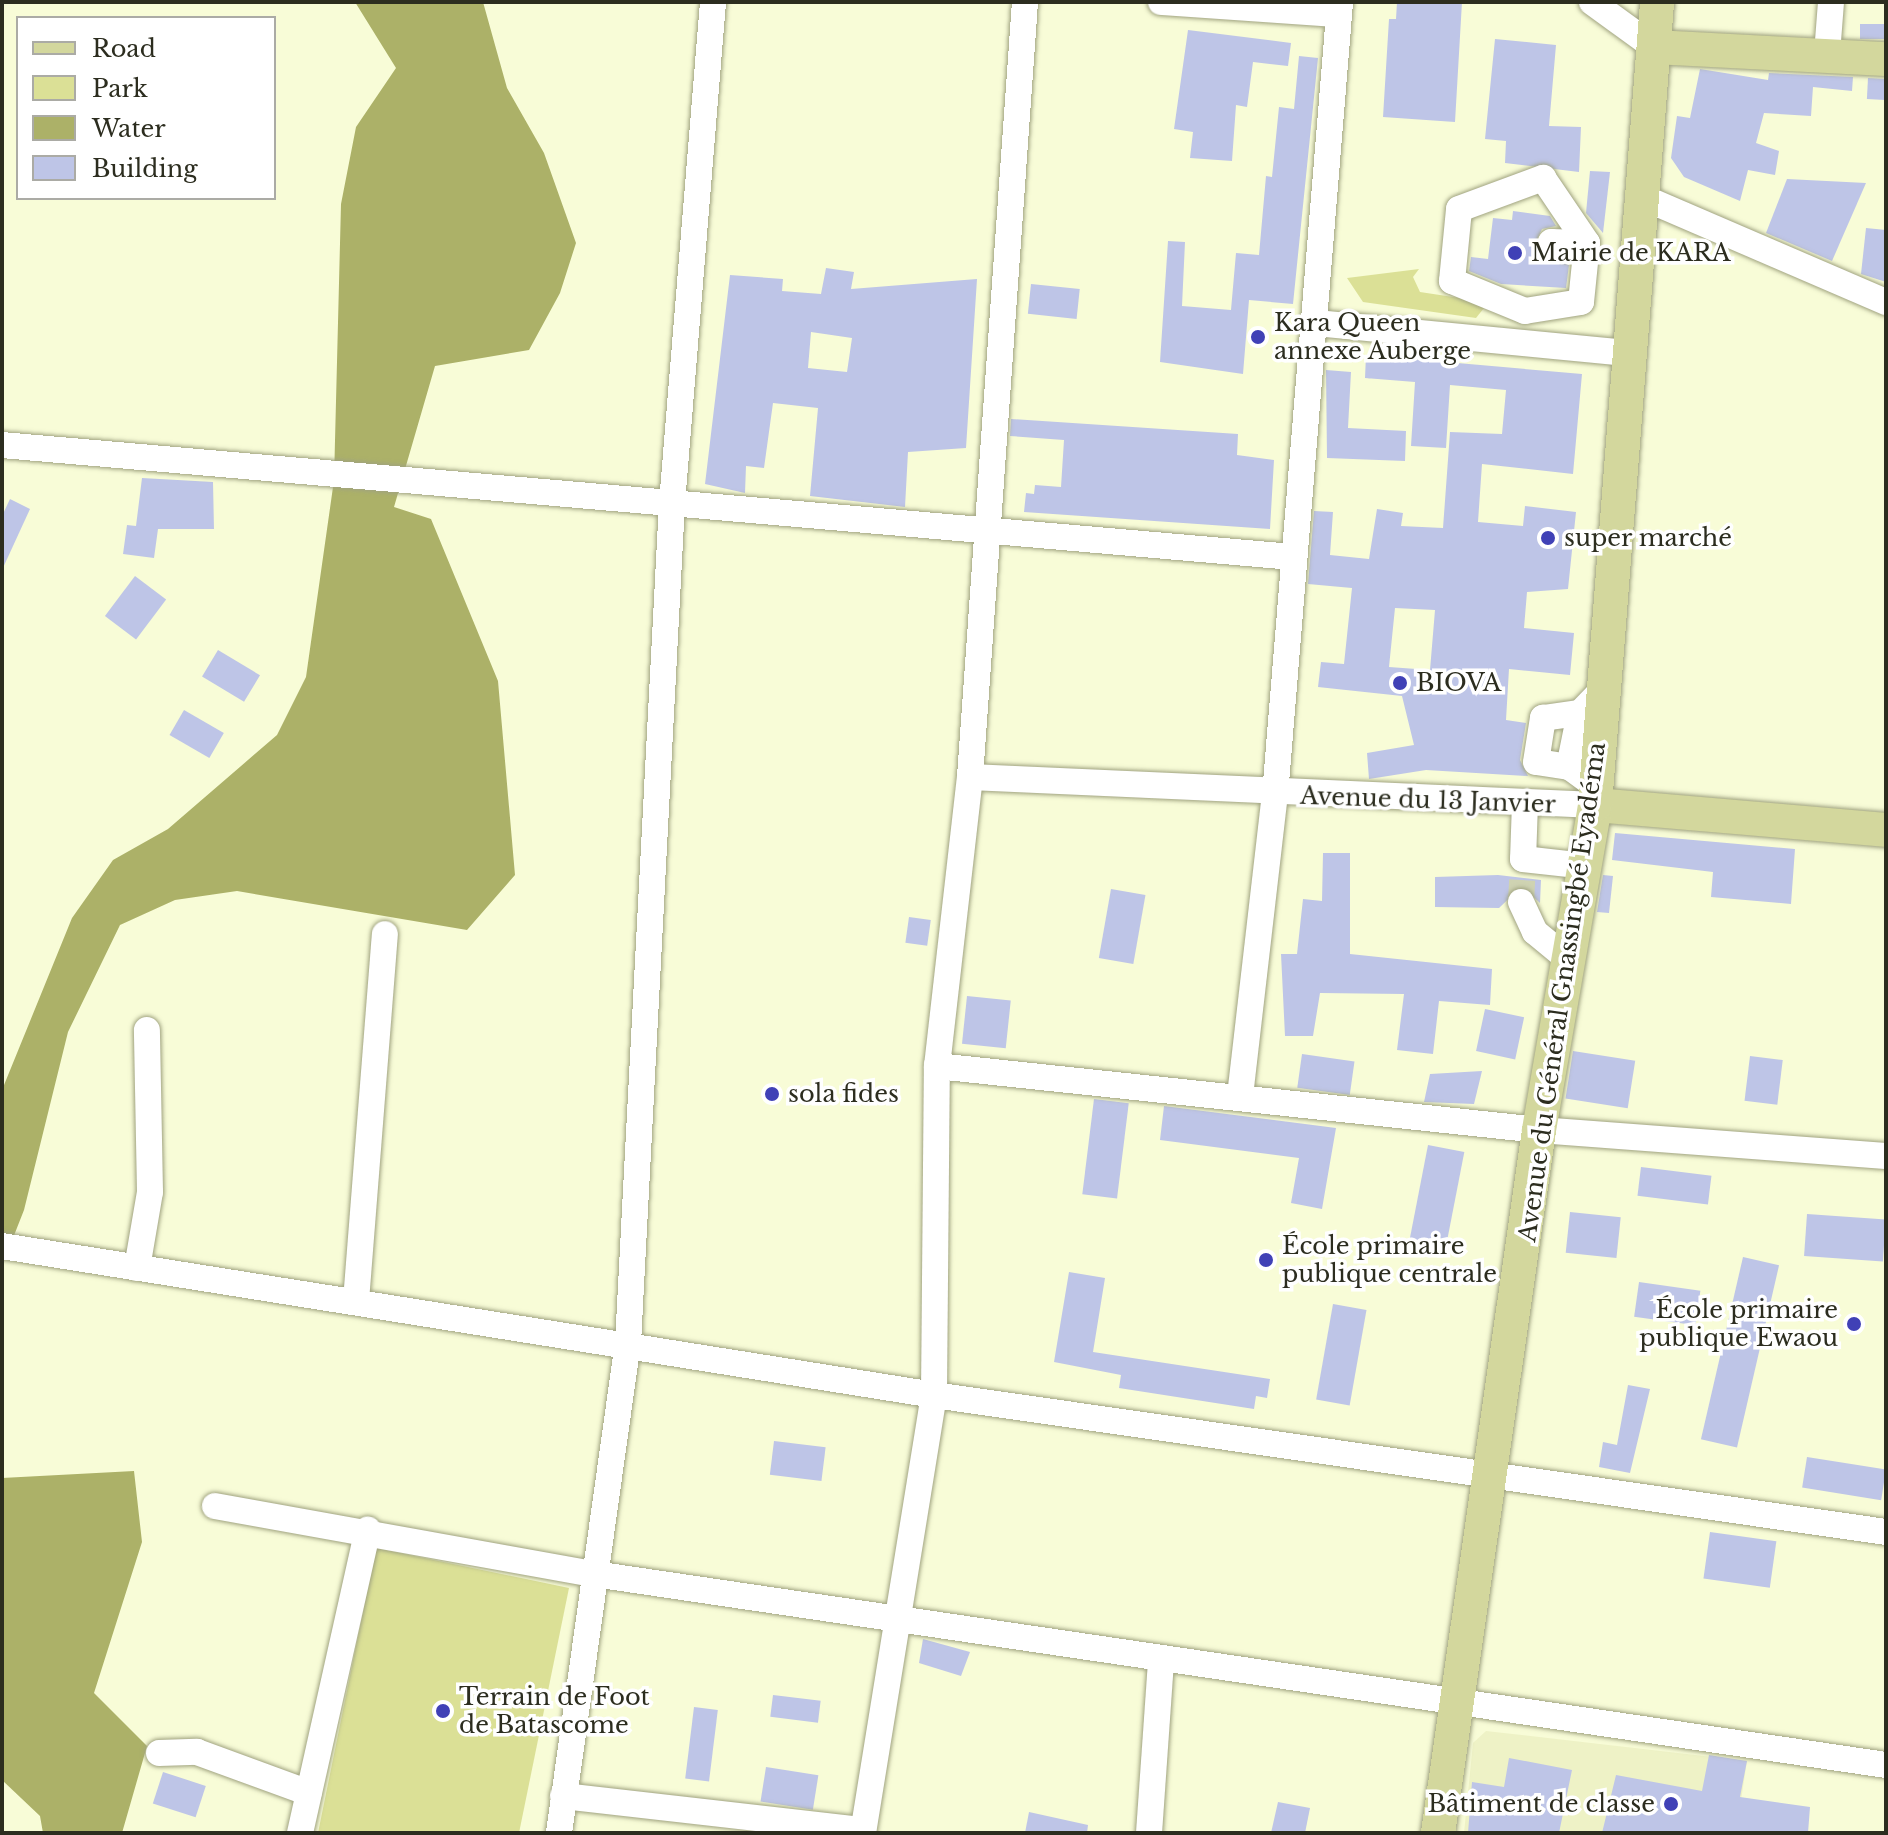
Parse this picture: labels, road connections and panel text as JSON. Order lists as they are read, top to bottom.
{
  "streets": {
    "main road": ["Avenue du 13 Janvier", "Avenue du Général Gnassingbé Eyadéma"]
  },
  "crossings": [
    ["Avenue du 13 Janvier", "Avenue du Général Gnassingbé Eyadéma"]
  ],
  "places": [
    "Mairie de KARA",
    "Kara Queen annexe Auberge",
    "super marché",
    "BIOVA",
    "sola fides",
    "École primaire publique centrale",
    "École primaire publique Ewaou",
    "Terrain de Foot de Batascome",
    "Bâtiment de classe"
  ],
  "legend": [
    "Road",
    "Park",
    "Water",
    "Building"
  ]
}
